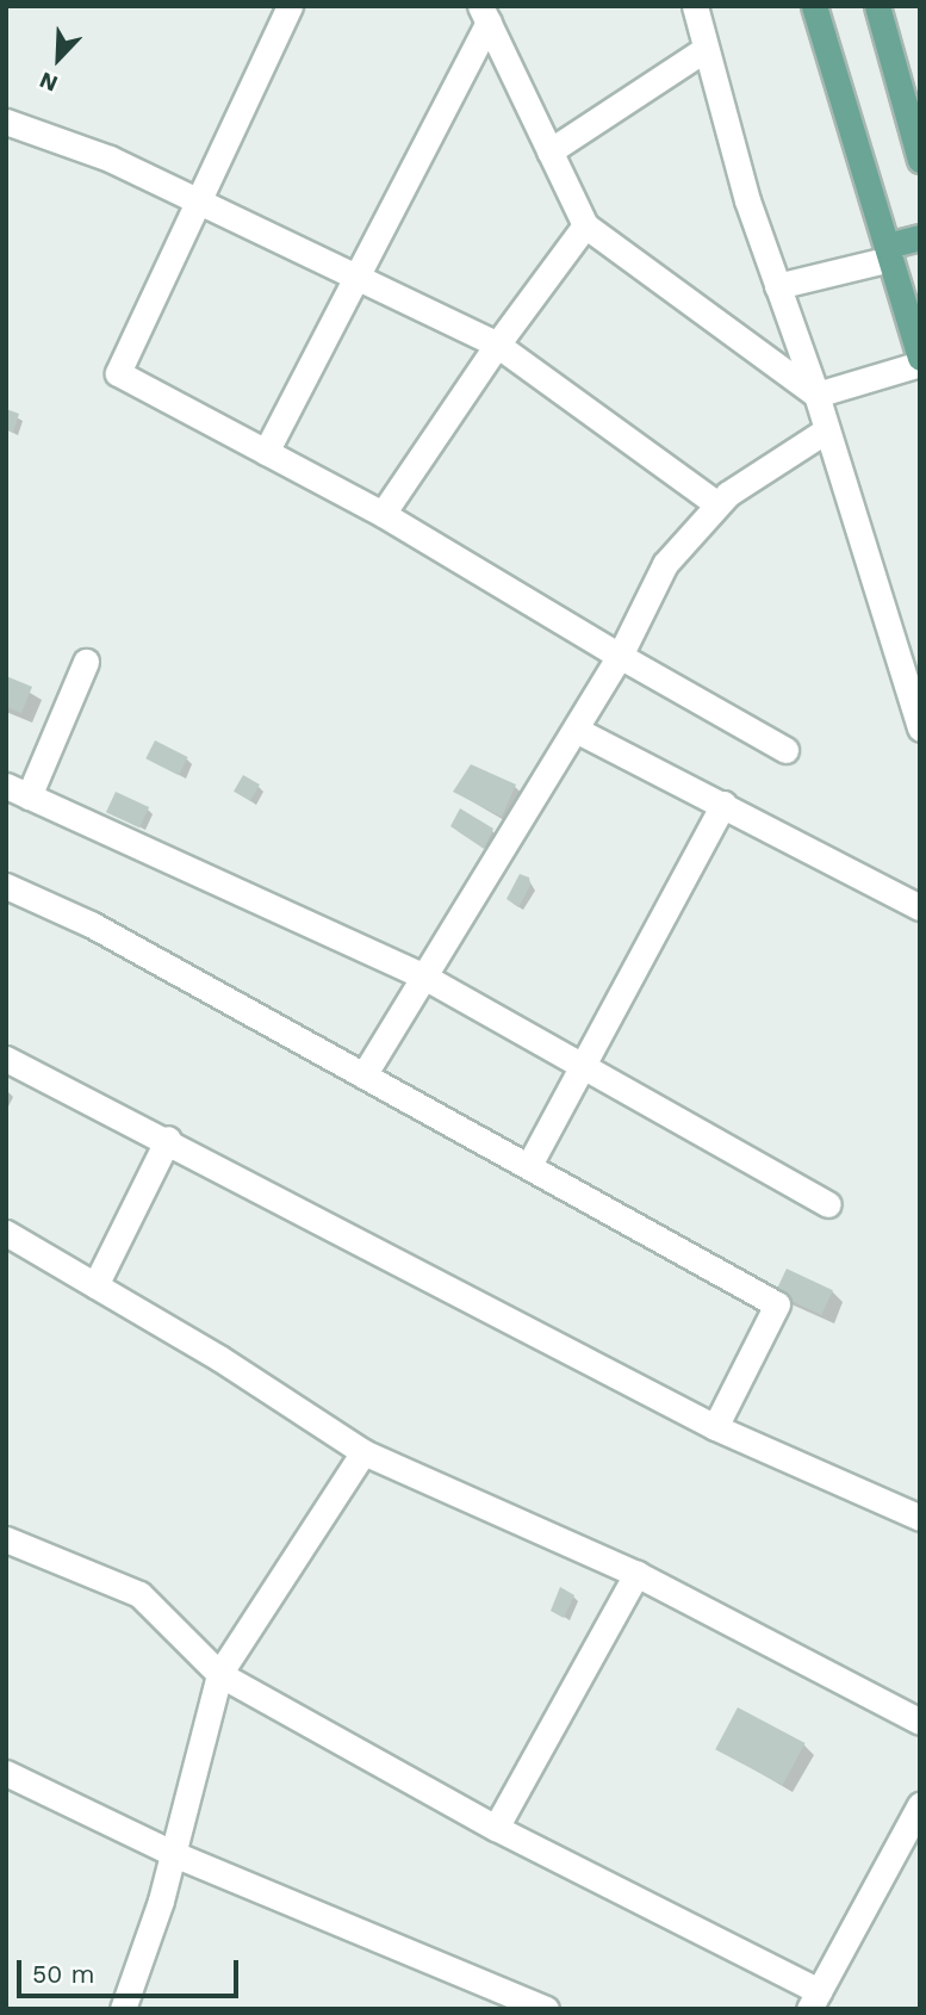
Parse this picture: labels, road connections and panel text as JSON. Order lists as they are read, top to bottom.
{
  "scale_bar": "50 m",
  "north": "bottom left"
}
